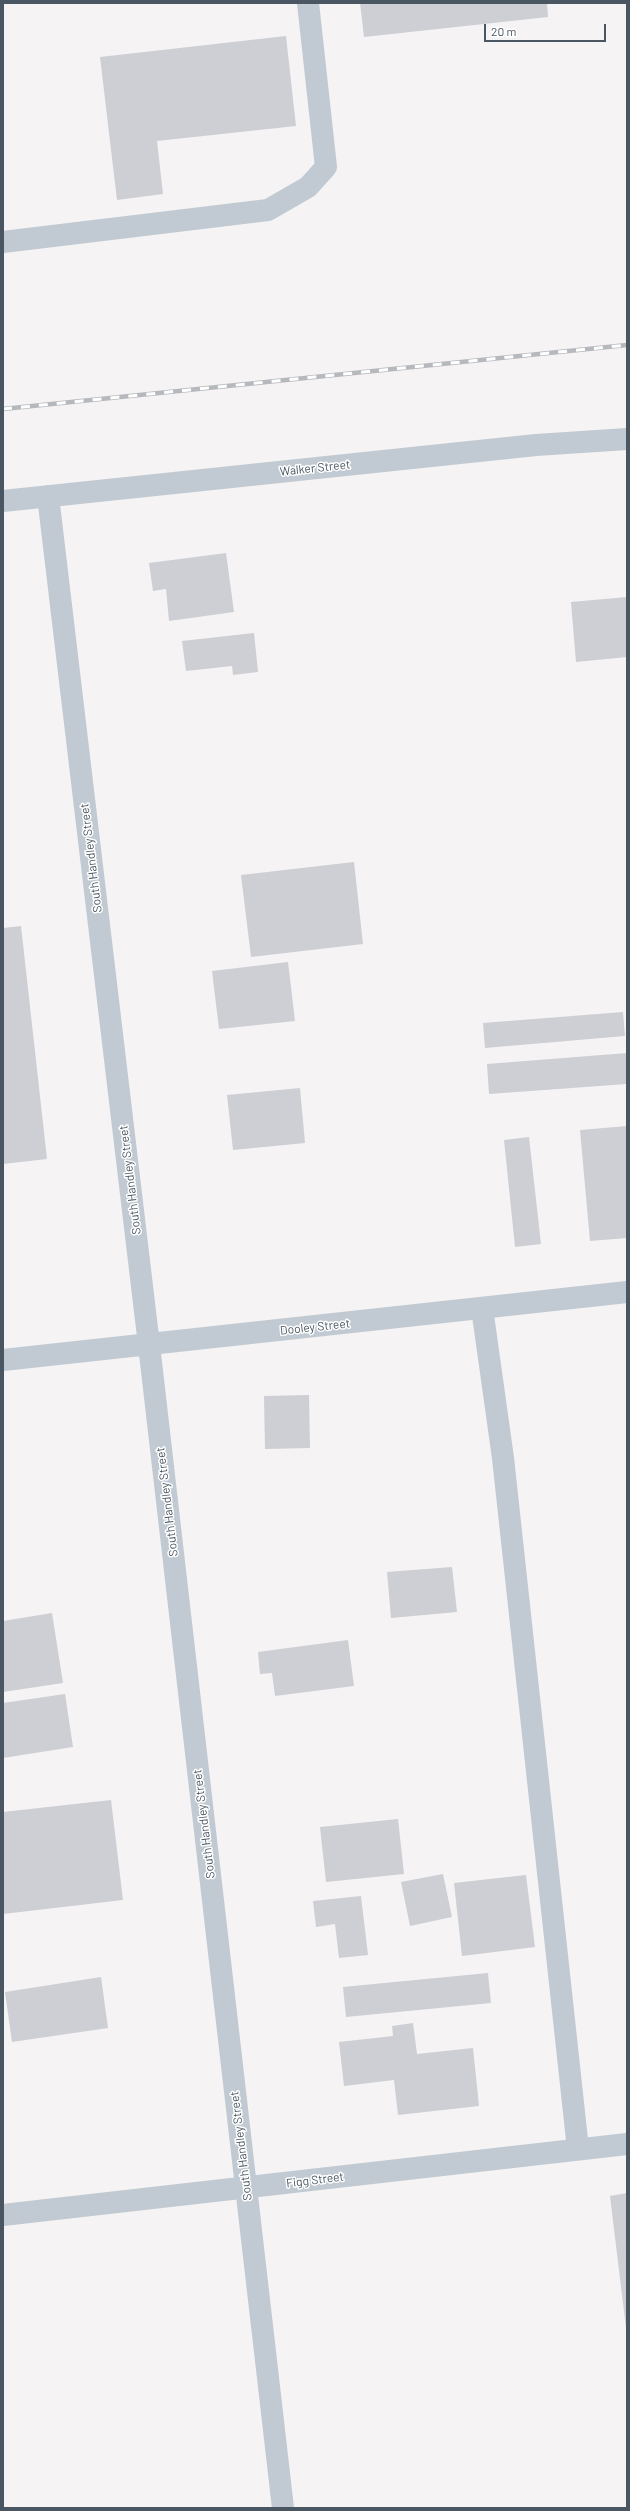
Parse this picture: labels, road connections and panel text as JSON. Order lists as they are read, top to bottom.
{
  "streets": {
    "street": [
      "Walker Street",
      "South Handley Street",
      "Dooley Street",
      "Figg Street"
    ]
  },
  "crossings": [
    ["Walker Street", "South Handley Street"],
    ["South Handley Street", "Dooley Street"],
    ["South Handley Street", "Figg Street"]
  ],
  "scale_bar": "20 m"
}
